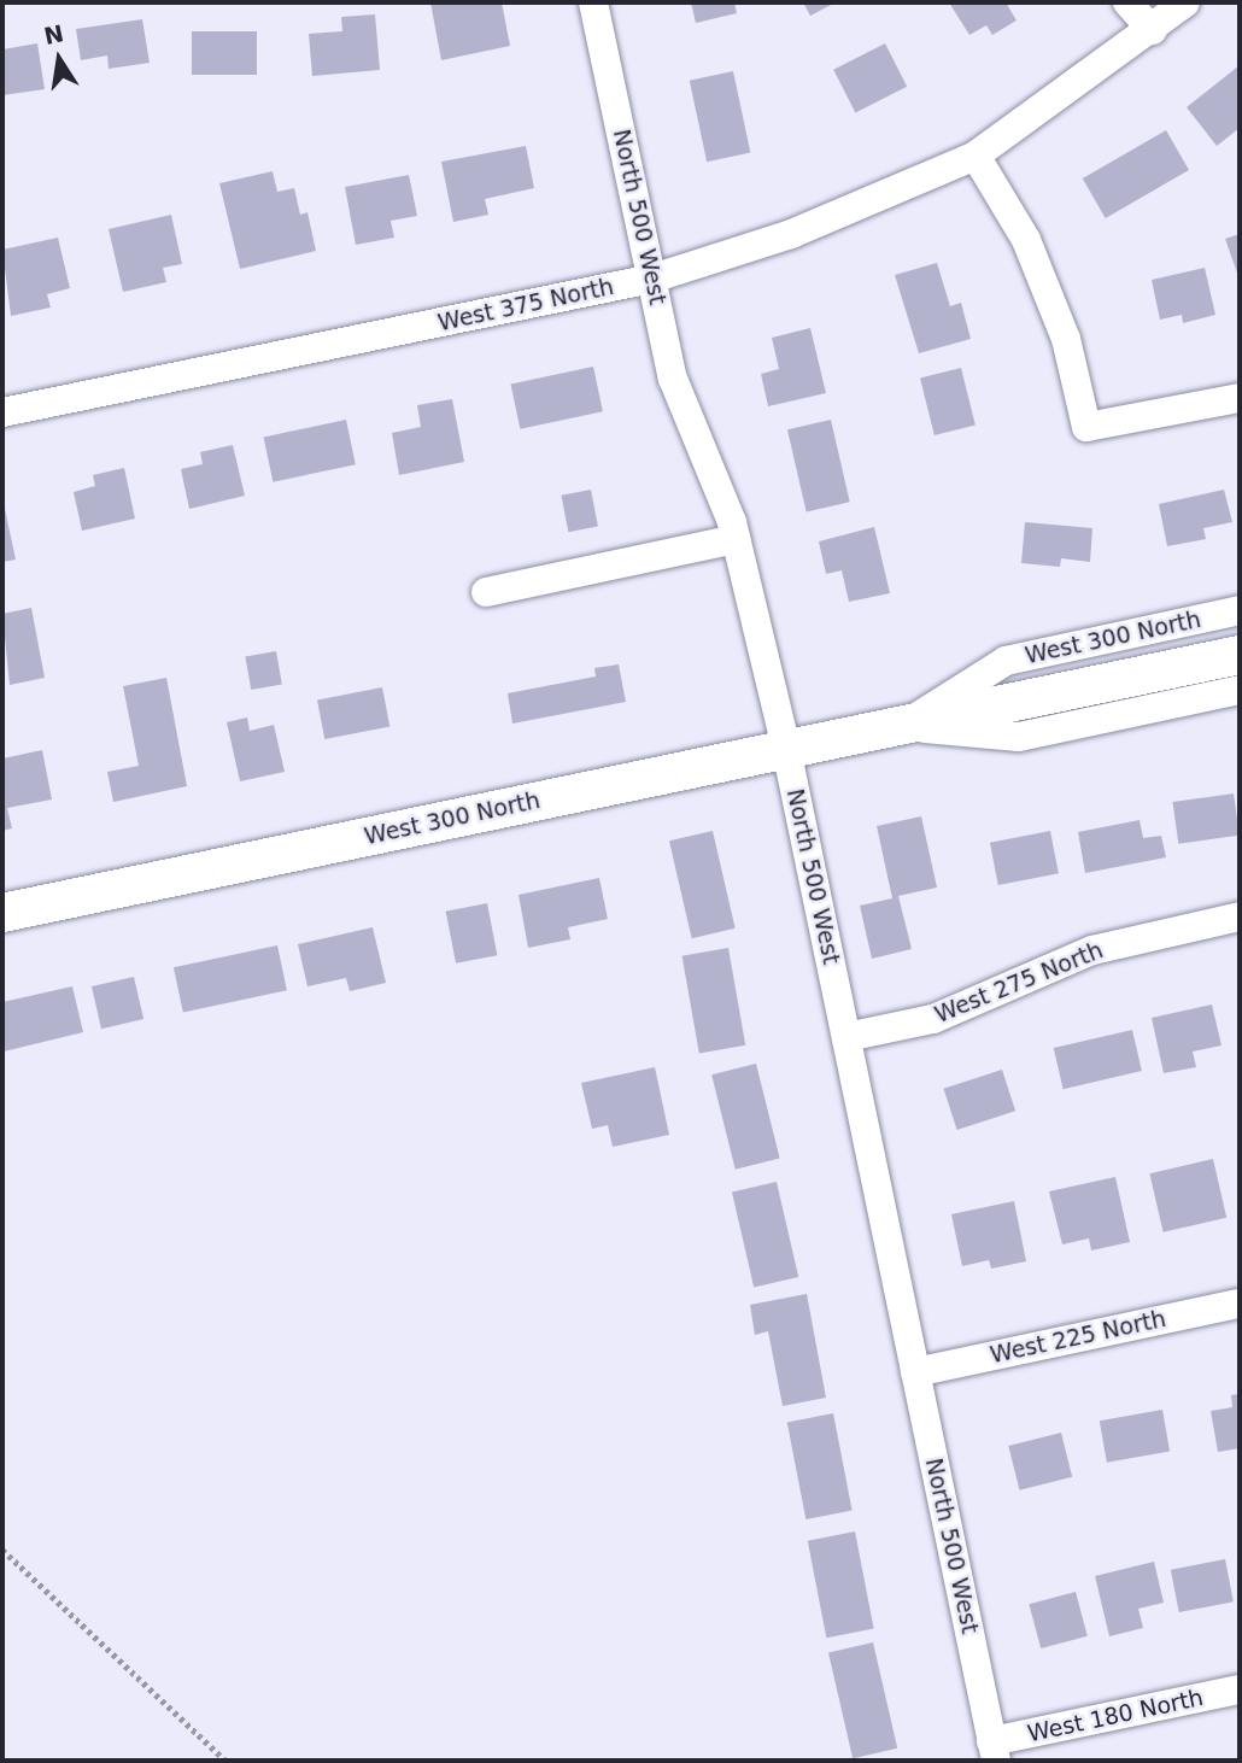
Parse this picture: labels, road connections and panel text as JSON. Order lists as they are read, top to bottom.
{
  "streets": {
    "main road": ["West 300 North"],
    "street": [
      "North 500 West",
      "West 375 North",
      "West 275 North",
      "West 225 North",
      "West 180 North"
    ]
  },
  "crossings": [
    ["North 500 West", "West 375 North"],
    ["North 500 West", "West 300 North"],
    ["North 500 West", "West 275 North"],
    ["North 500 West", "West 225 North"],
    ["North 500 West", "West 180 North"]
  ],
  "north": "top"
}
